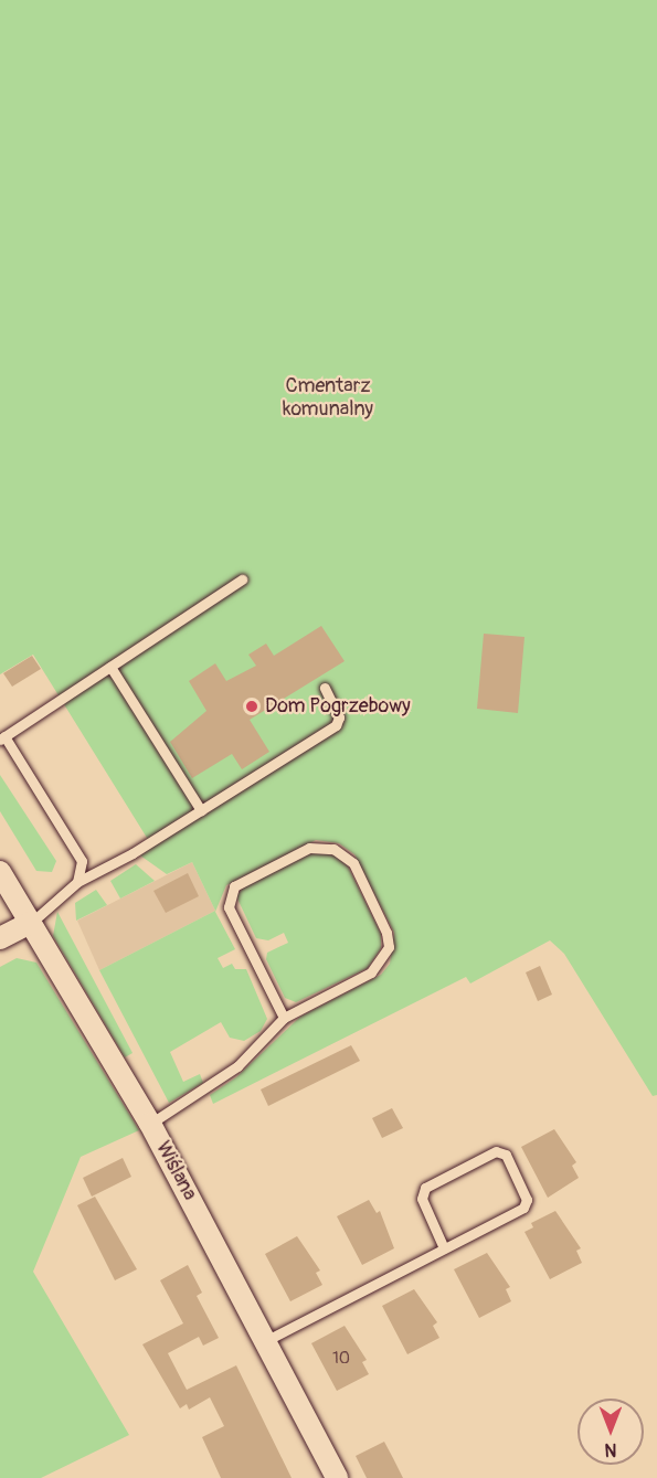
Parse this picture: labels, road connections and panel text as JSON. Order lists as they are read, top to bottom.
{
  "streets": {
    "street": ["Wiślana"]
  },
  "parks": ["Cmentarz komunalny"],
  "places": ["Dom Pogrzebowy"],
  "house_numbers": ["10"],
  "north": "bottom"
}
